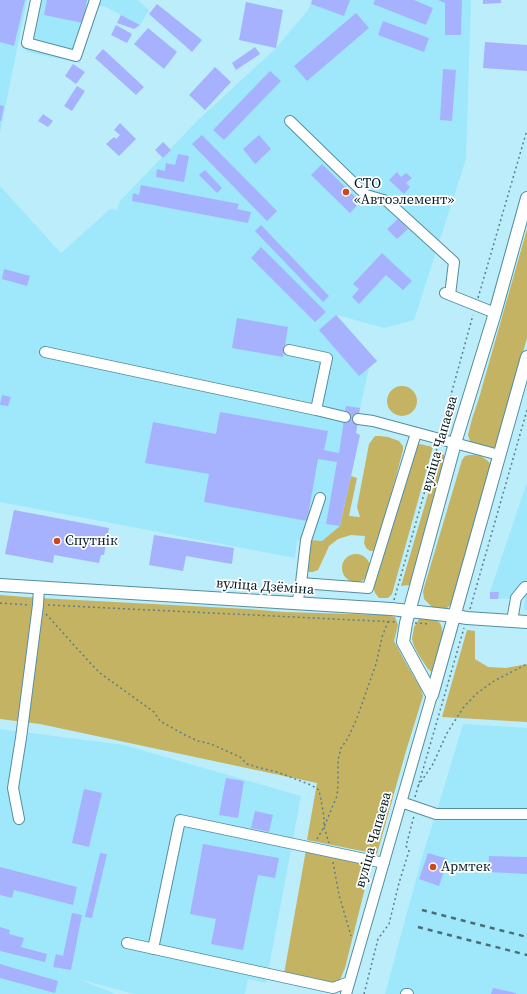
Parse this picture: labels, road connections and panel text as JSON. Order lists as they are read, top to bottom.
{
  "streets": {
    "main road": ["вуліца Чапаева", "вуліца Дзёміна"]
  },
  "crossings": [
    ["вуліца Чапаева", "вуліца Дзёміна"]
  ],
  "places": ["СТО «Автоэлемент»", "Спутнік", "Армтек"]
}
